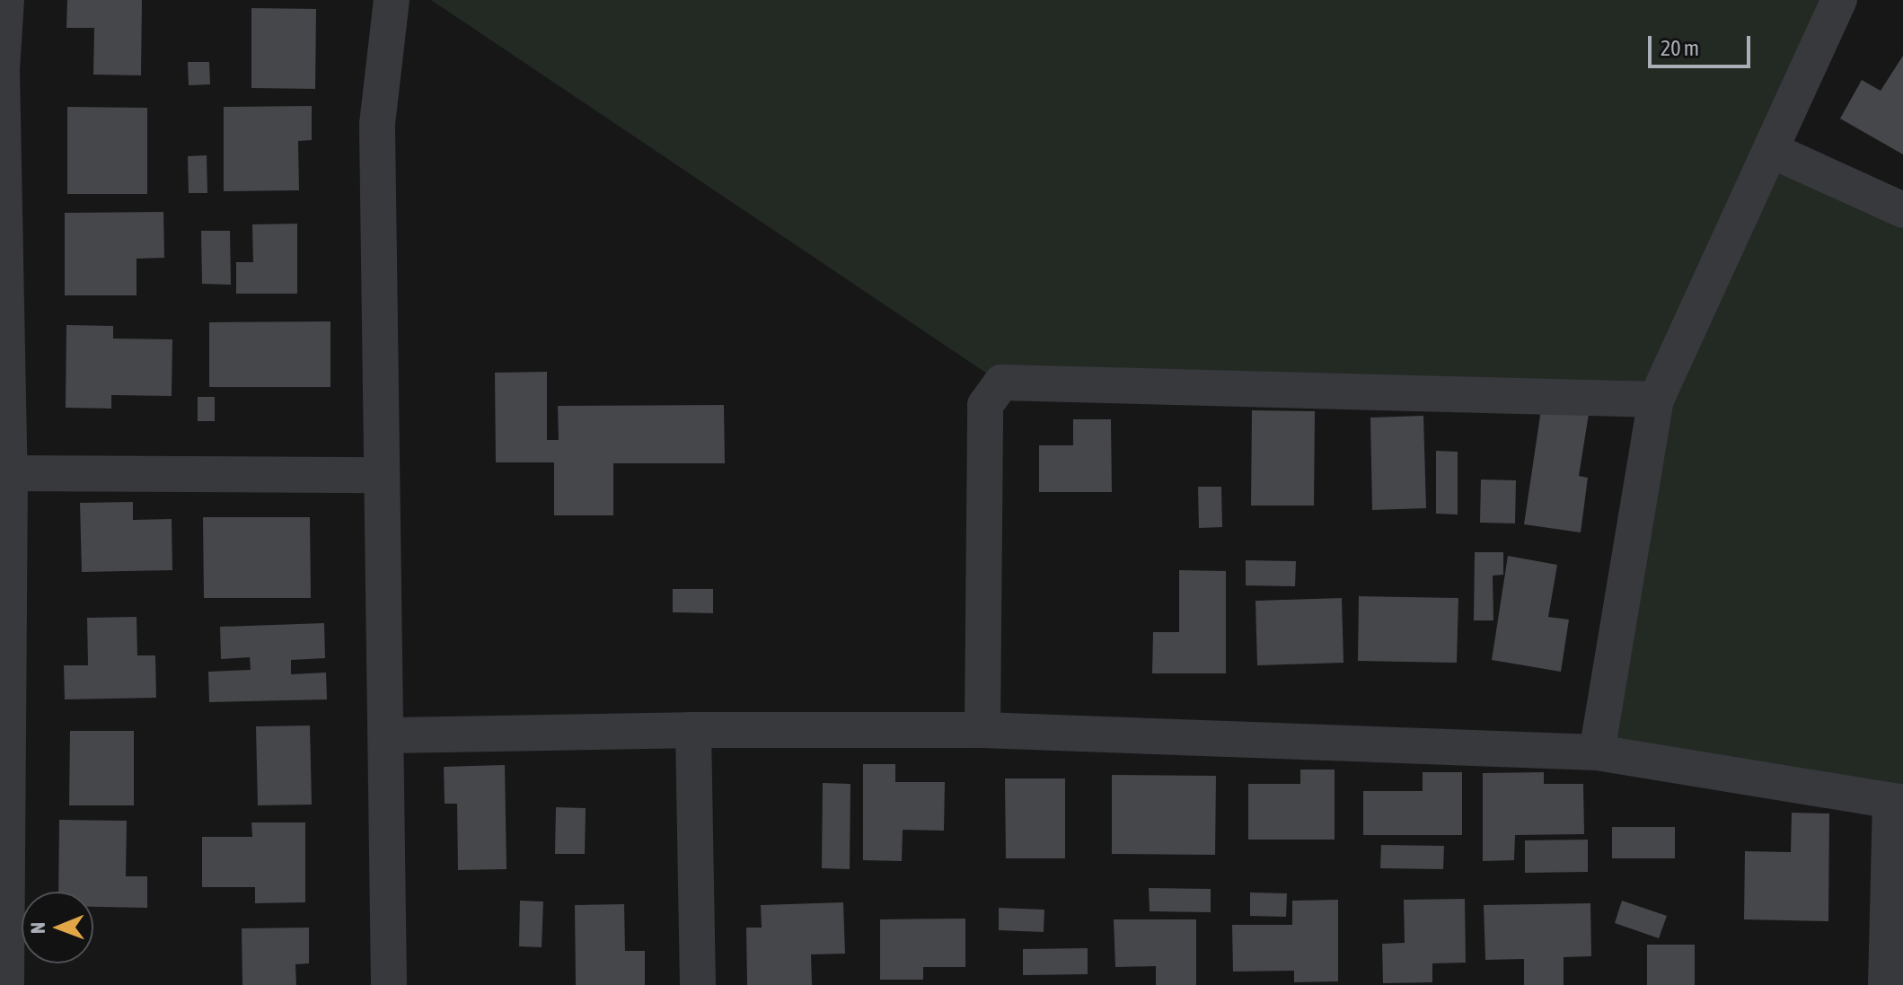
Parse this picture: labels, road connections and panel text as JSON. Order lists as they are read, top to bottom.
{
  "scale_bar": "20 m",
  "north": "left"
}
